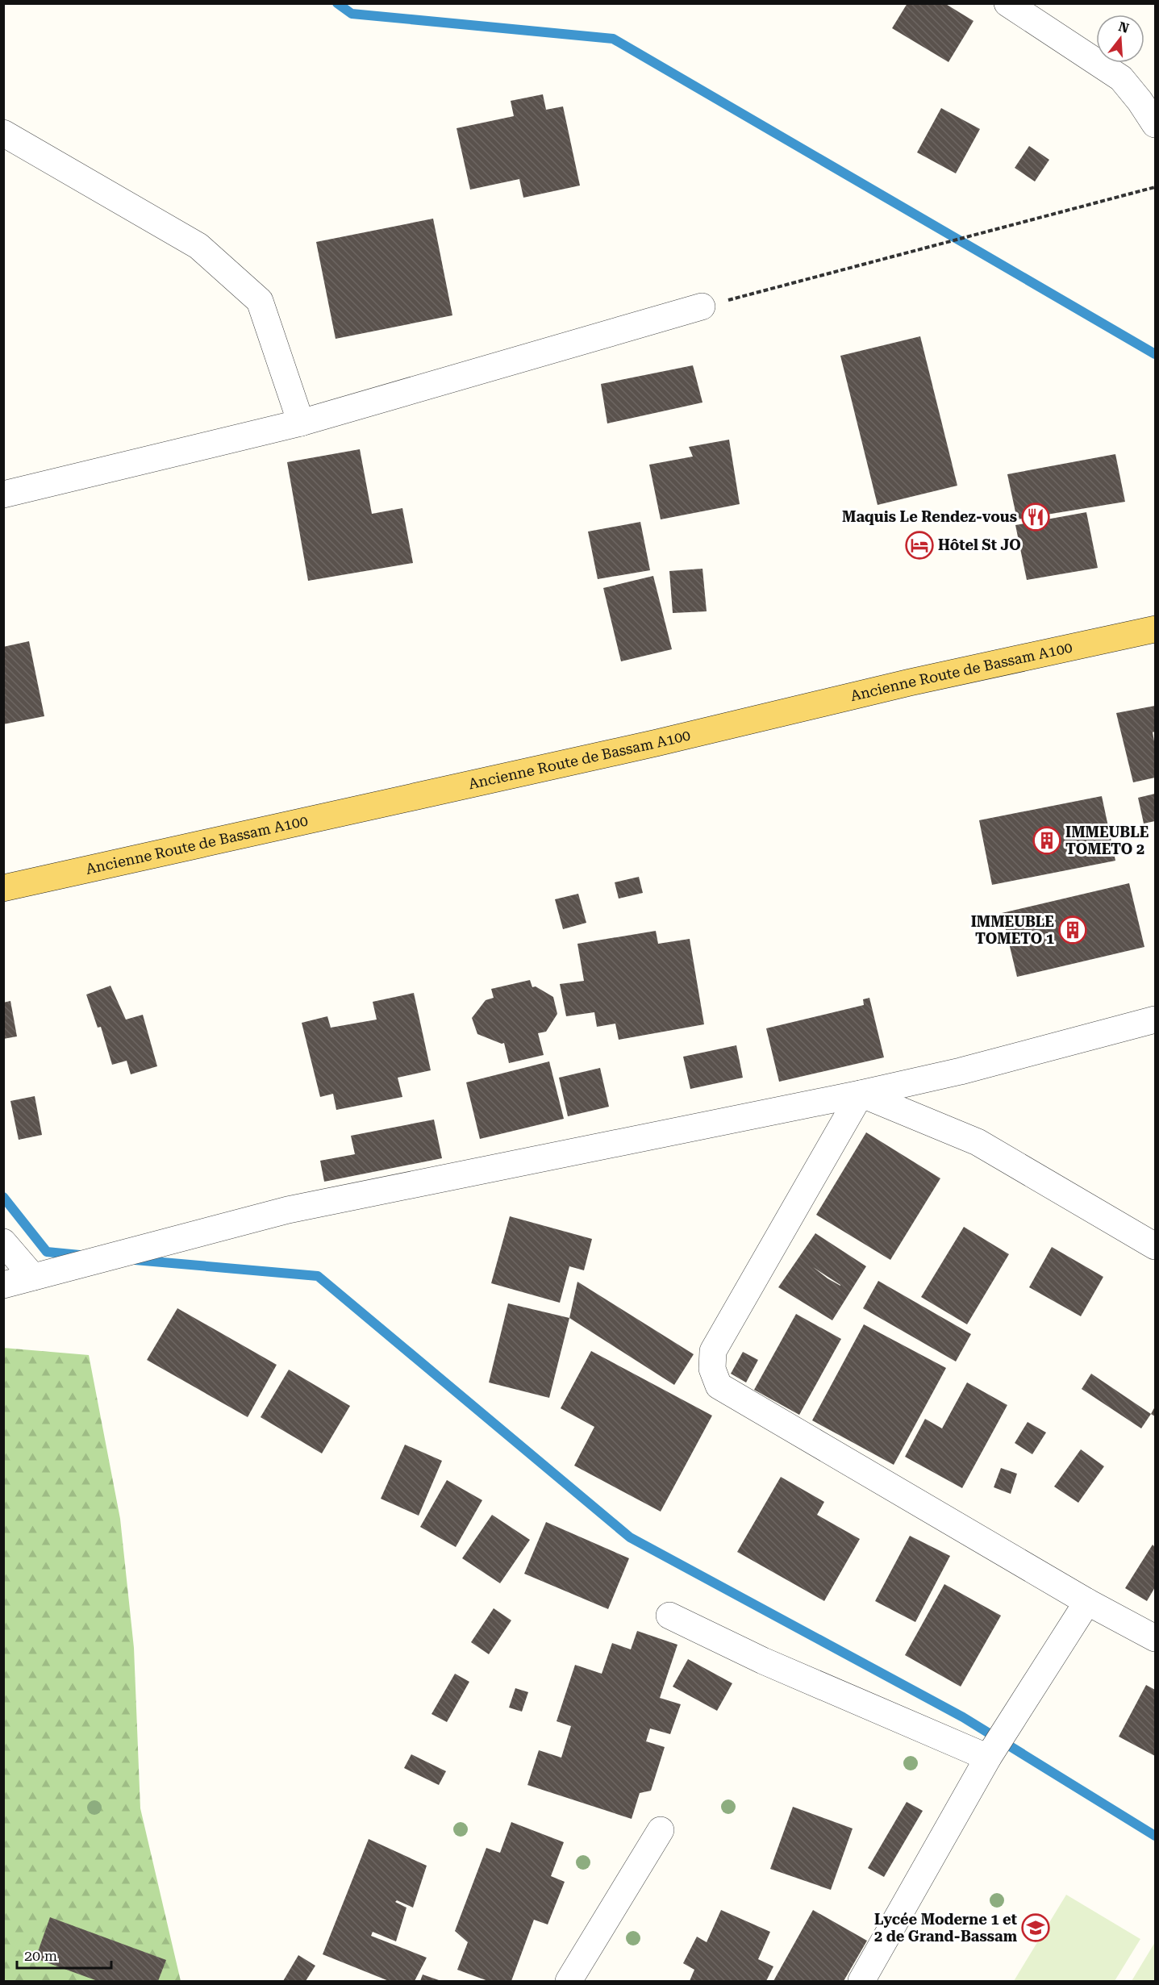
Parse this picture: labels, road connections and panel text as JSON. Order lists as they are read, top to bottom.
{
  "streets": {
    "main road": ["Ancienne Route de Bassam A100"]
  },
  "places": {
    "restaurant": ["Maquis Le Rendez-vous"],
    "hotel": ["Hôtel St JO"],
    "building": ["IMMEUBLE TOMETO 2", "IMMEUBLE TOMETO 1"],
    "school or university": ["Lycée Moderne 1 et 2 de Grand-Bassam"]
  },
  "scale_bar": "20 m",
  "north": "top"
}
